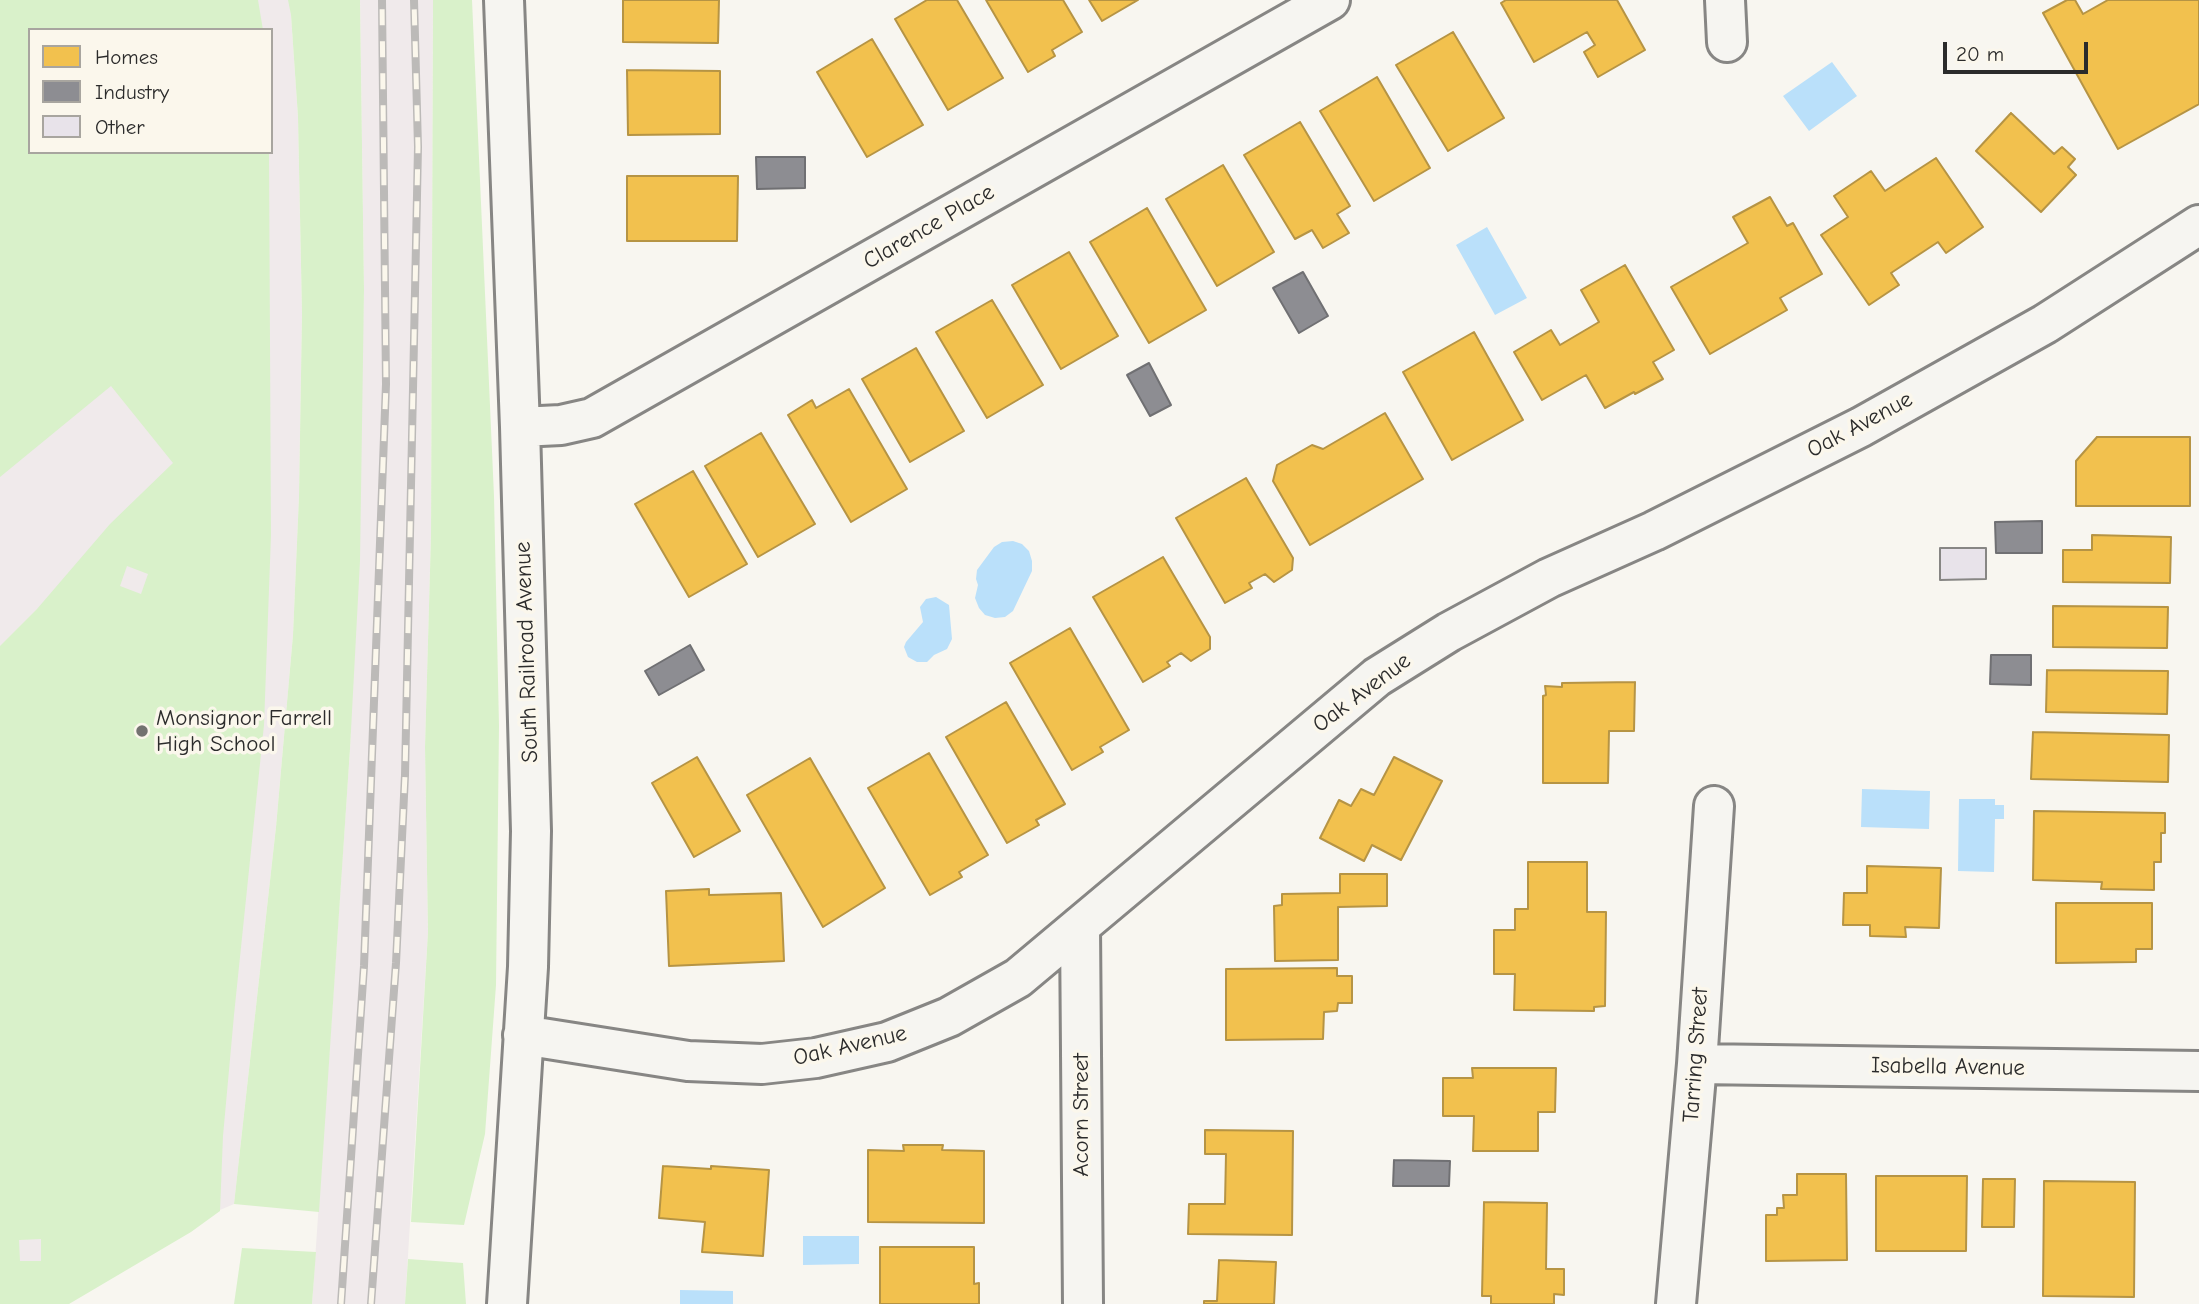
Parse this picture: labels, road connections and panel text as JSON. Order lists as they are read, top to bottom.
{
  "streets": {
    "street": [
      "Clarence Place",
      "Oak Avenue",
      "South Railroad Avenue",
      "Tarring Street",
      "Isabella Avenue",
      "Acorn Street"
    ]
  },
  "crossings": [
    ["Clarence Place", "South Railroad Avenue"],
    ["Oak Avenue", "South Railroad Avenue"],
    ["Oak Avenue", "Acorn Street"],
    ["Tarring Street", "Isabella Avenue"]
  ],
  "places": ["Monsignor Farrell High School"],
  "legend": ["Homes", "Industry", "Other"],
  "scale_bar": "20 m"
}
